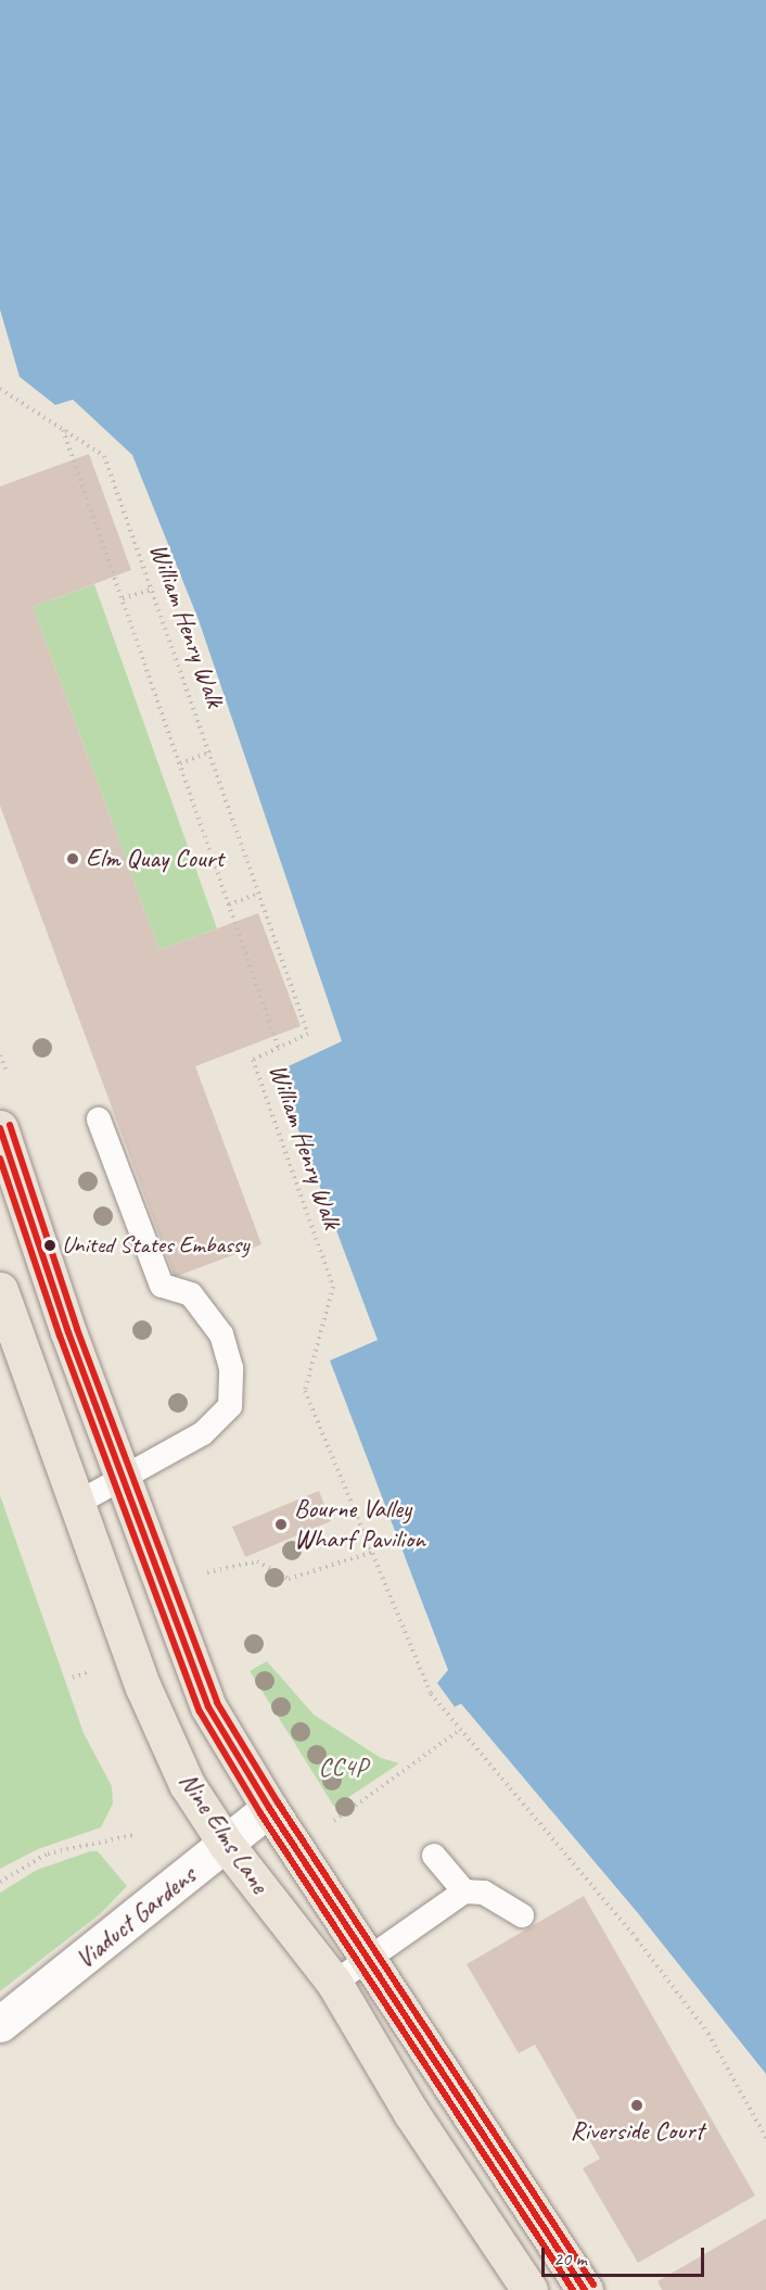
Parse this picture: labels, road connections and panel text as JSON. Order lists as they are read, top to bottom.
{
  "streets": {
    "highway": ["Nine Elms Lane"],
    "street": ["Viaduct Gardens"],
    "path": ["William Henry Walk"]
  },
  "crossings": [
    ["Nine Elms Lane", "Viaduct Gardens"]
  ],
  "parks": ["CC4P"],
  "places": [
    "Elm Quay Court",
    "United States Embassy",
    "Bourne Valley Wharf Pavilion",
    "Riverside Court"
  ],
  "scale_bar": "20 m"
}
